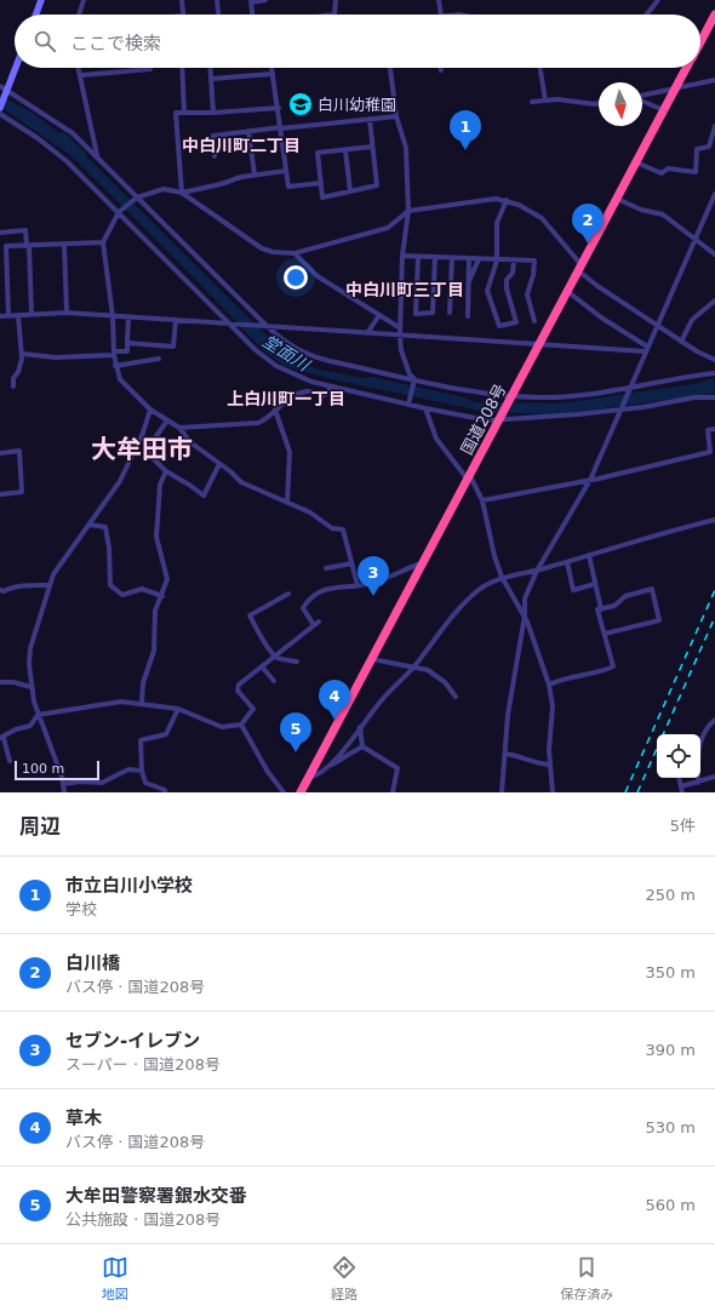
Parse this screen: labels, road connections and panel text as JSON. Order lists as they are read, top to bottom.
{
  "streets": {
    "highway": ["国道208号"]
  },
  "districts": [
    "中白川町二丁目",
    "中白川町三丁目",
    "上白川町一丁目",
    "大牟田市"
  ],
  "water": ["堂面川"],
  "places": {
    "school or university": ["白川幼稚園"]
  },
  "scale_bar": "100 m",
  "north": "bottom",
  "page": {
    "search": "ここで検索",
    "pins": [
      "1",
      "2",
      "3",
      "4",
      "5"
    ],
    "scale": "100 m",
    "heading": ["周辺", "5件"],
    "list": [
      {
        "mark": "1",
        "name": "市立白川小学校",
        "note": "学校",
        "value": "250 m"
      },
      {
        "mark": "2",
        "name": "白川橋",
        "note": "バス停 · 国道208号",
        "value": "350 m"
      },
      {
        "mark": "3",
        "name": "セブン-イレブン",
        "note": "スーパー · 国道208号",
        "value": "390 m"
      },
      {
        "mark": "4",
        "name": "草木",
        "note": "バス停 · 国道208号",
        "value": "530 m"
      },
      {
        "mark": "5",
        "name": "大牟田警察署銀水交番",
        "note": "公共施設 · 国道208号",
        "value": "560 m"
      }
    ],
    "nav": ["地図", "経路", "保存済み"]
  }
}
